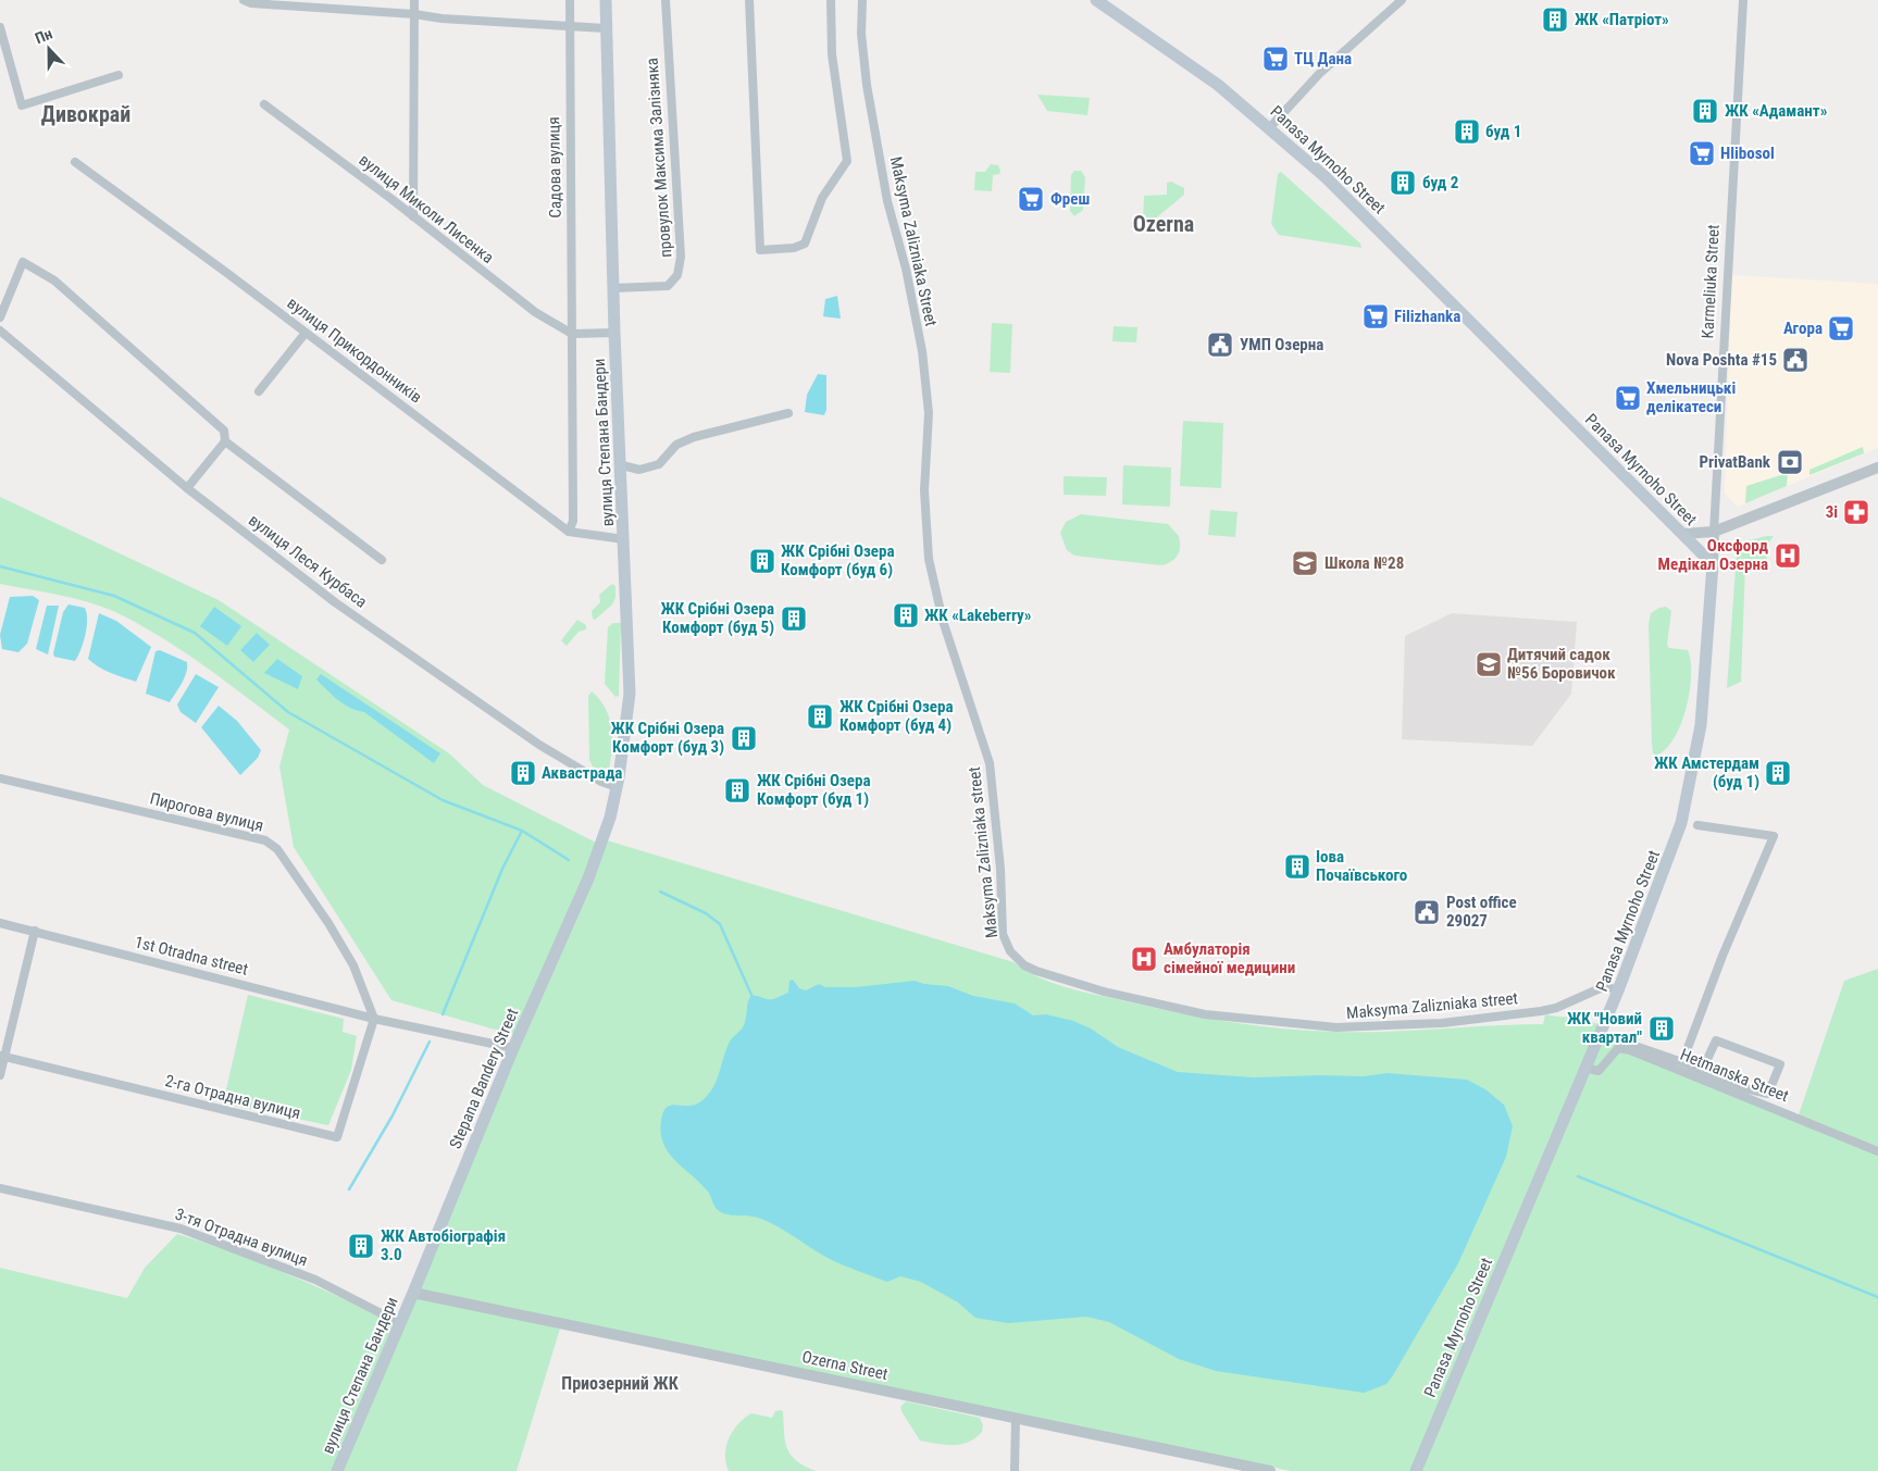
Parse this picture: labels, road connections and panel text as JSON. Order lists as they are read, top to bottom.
{
  "streets": {
    "main road": ["Panasa Myrnoho Street", "вулиця Степана Бандери", "Stepana Bandery Street"],
    "street": [
      "провулок Максима Залізняка",
      "Садова вулиця",
      "вулиця Миколи Лисенка",
      "Karmeliuka Street",
      "вулиця Прикордонників",
      "вулиця Леся Курбаса",
      "Пирогова вулиця",
      "Maksyma Zalizniaka street",
      "1st Otradna street",
      "Hetmanska Street",
      "2-га Отрадна вулиця",
      "3-тя Отрадна вулиця",
      "Ozerna Street"
    ]
  },
  "crossings": [
    ["провулок Максима Залізняка", "вулиця Степана Бандери"],
    ["Panasa Myrnoho Street", "Karmeliuka Street"],
    ["Panasa Myrnoho Street", "Maksyma Zalizniaka street"],
    ["Panasa Myrnoho Street", "Hetmanska Street"],
    ["Садова вулиця", "вулиця Миколи Лисенка"],
    ["Садова вулиця", "вулиця Прикордонників"],
    ["вулиця Прикордонників", "вулиця Степана Бандери"],
    ["вулиця Степана Бандери", "вулиця Леся Курбаса"],
    ["вулиця Степана Бандери", "Stepana Bandery Street"],
    ["вулиця Степана Бандери", "3-тя Отрадна вулиця"],
    ["вулиця Степана Бандери", "Ozerna Street"],
    ["вулиця Леся Курбаса", "Stepana Bandery Street"],
    ["Пирогова вулиця", "1st Otradna street"],
    ["Пирогова вулиця", "2-га Отрадна вулиця"],
    ["1st Otradna street", "Stepana Bandery Street"],
    ["1st Otradna street", "2-га Отрадна вулиця"],
    ["Stepana Bandery Street", "Ozerna Street"]
  ],
  "districts": ["Дивокрай", "Ozerna", "Приозерний ЖК"],
  "places": {
    "building": [
      "ЖК «Патріот»",
      "ЖК «Адамант»",
      "буд 1",
      "буд 2",
      "ЖК Срібні Озера Комфорт (буд 6)",
      "ЖК «Lakeberry»",
      "ЖК Срібні Озера Комфорт (буд 5)",
      "ЖК Срібні Озера Комфорт (буд 4)",
      "ЖК Срібні Озера Комфорт (буд 3)",
      "Аквастрада",
      "ЖК Амстердам (буд 1)",
      "ЖК Срібні Озера Комфорт (буд 1)",
      "Іова Почаївського",
      "ЖК \"Новий квартал\"",
      "ЖК Автобіографія 3.0"
    ],
    "supermarket": [
      "ТЦ Дана",
      "Hlibosol",
      "Фреш",
      "Filizhanka",
      "Агора",
      "Хмельницькі делікатеси"
    ],
    "public building": ["УМП Озерна", "Nova Poshta #15", "Post office 29027"],
    "bank": ["PrivatBank"],
    "pharmacy": ["3i"],
    "hospital": ["Оксфорд Медікал Озерна", "Амбулаторія сімейної медицини"],
    "school or university": ["Школа №28", "Дитячий садок №56 Боровичок"]
  },
  "north": "top"
}
